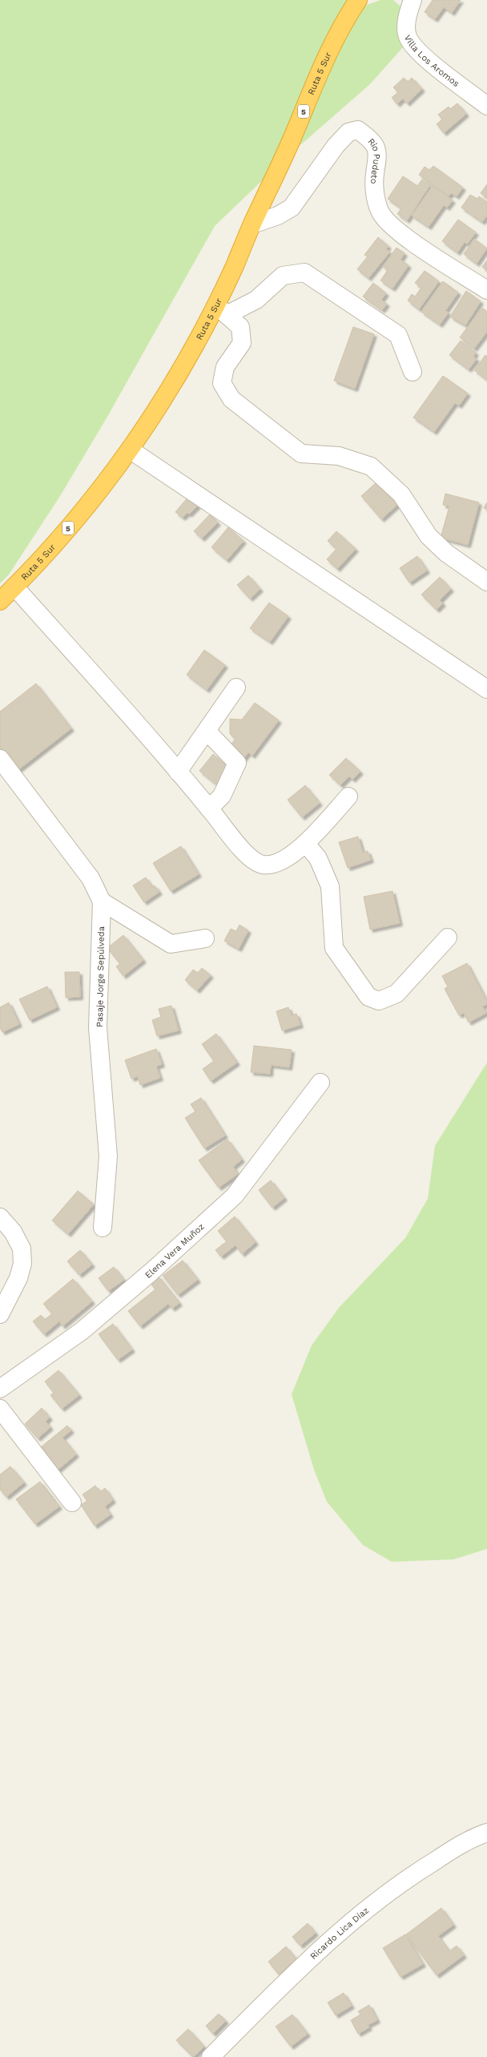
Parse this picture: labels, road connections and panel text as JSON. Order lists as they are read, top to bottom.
{
  "streets": {
    "highway": ["Ruta 5 Sur", "5"],
    "street": [
      "Villa Los Aromos",
      "Río Pudeto",
      "Pasaje Jorge Sepúlveda",
      "Elena Vera Muñoz",
      "Ricardo Lica Díaz"
    ]
  },
  "crossings": [
    ["Ruta 5 Sur", "Río Pudeto"]
  ]
}
